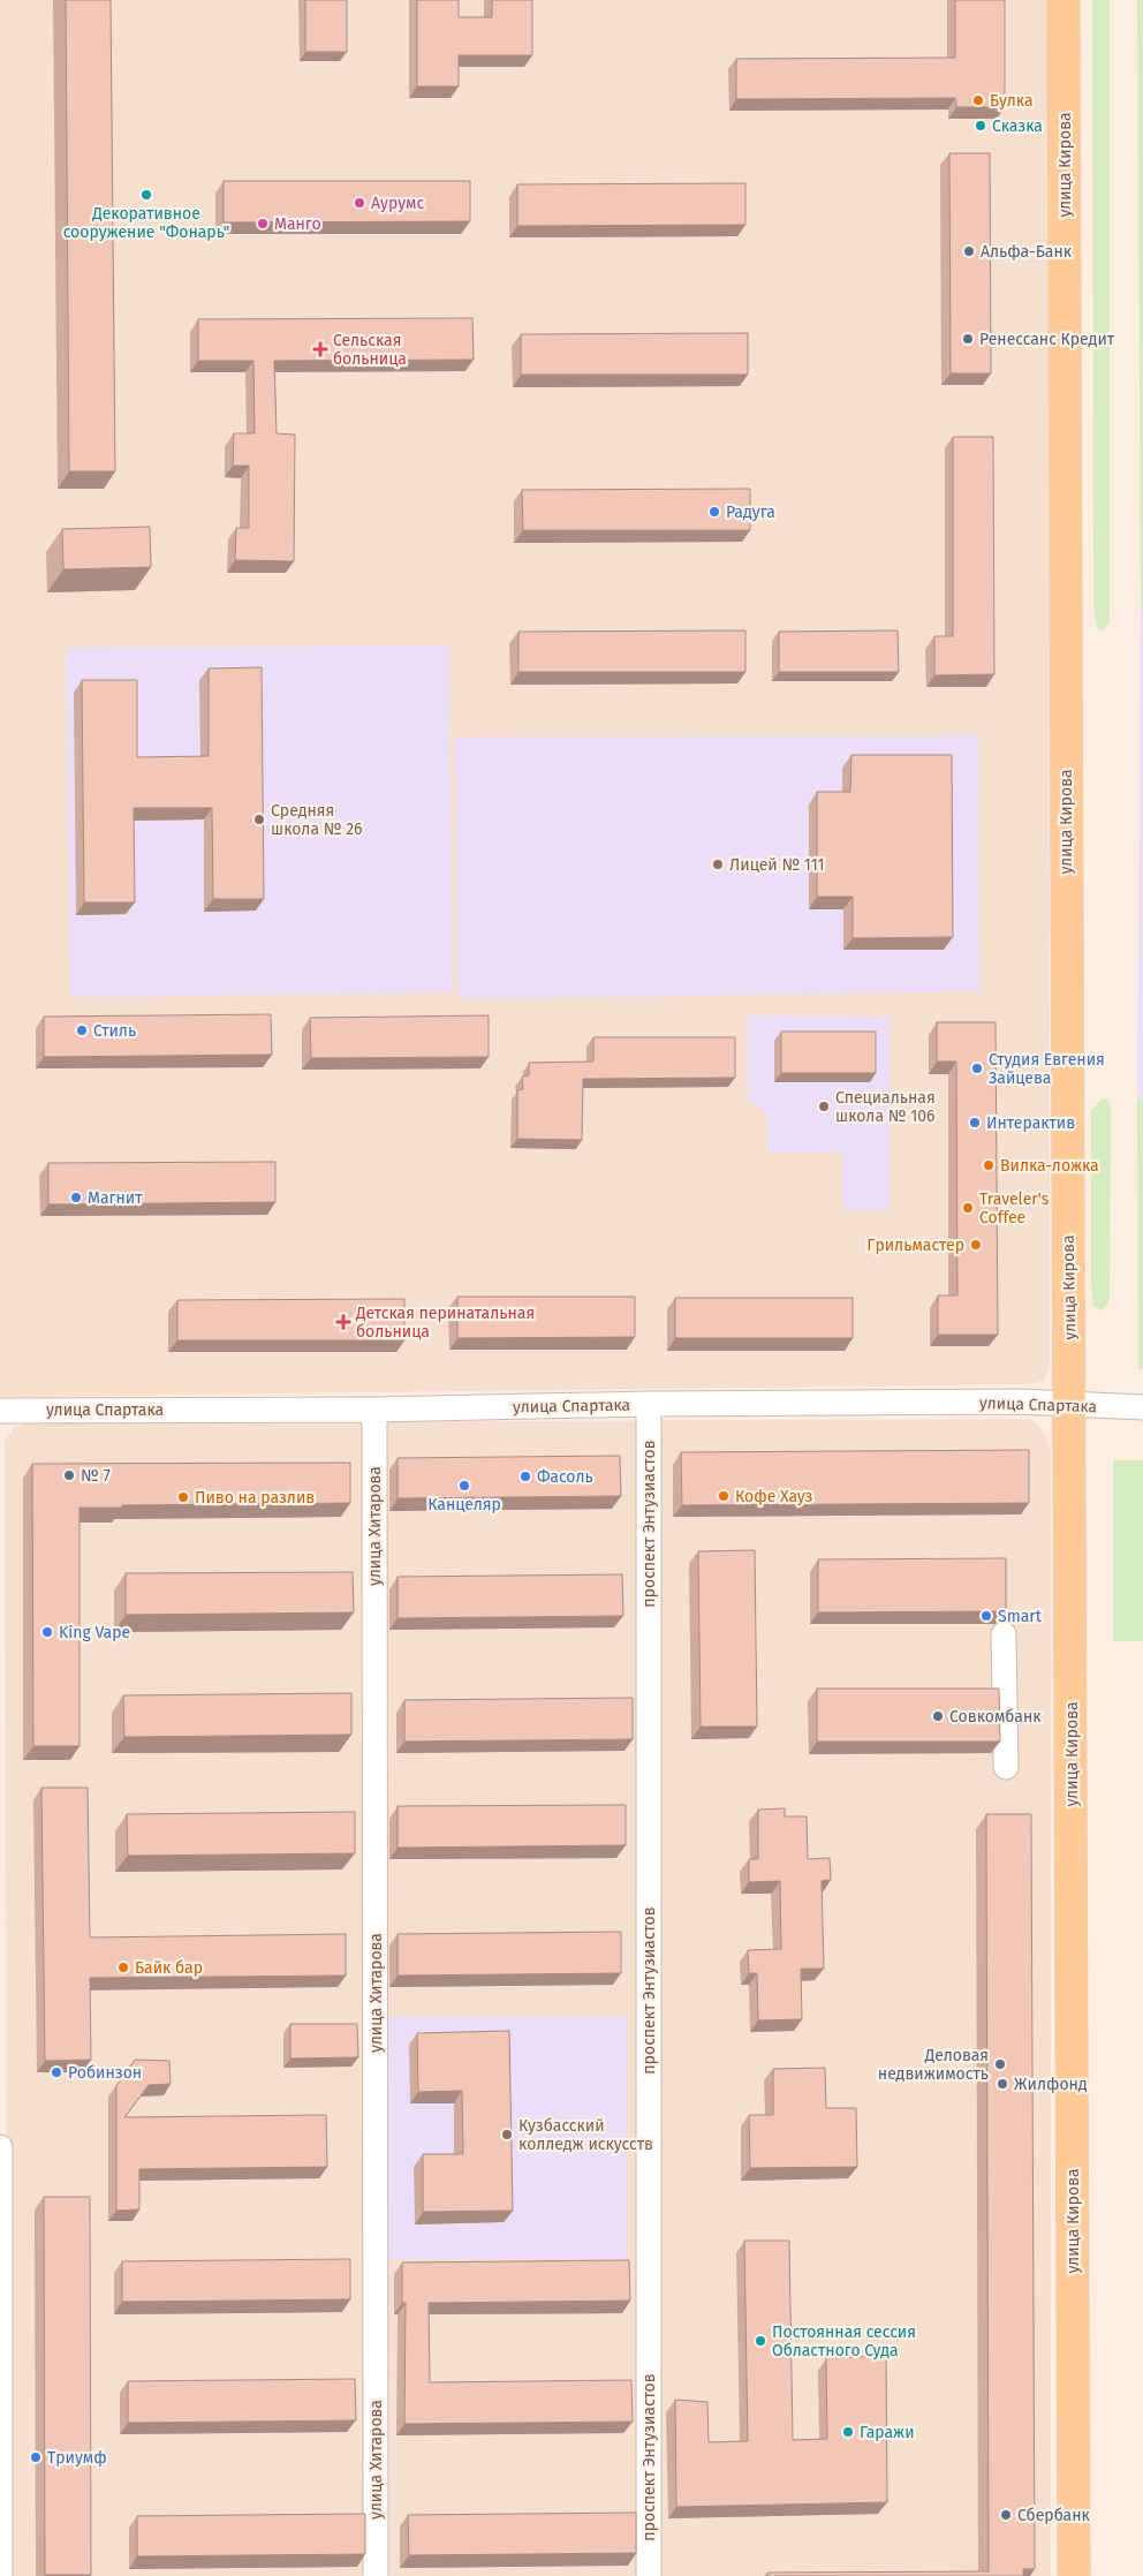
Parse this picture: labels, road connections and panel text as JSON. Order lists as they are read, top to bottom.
{
  "streets": {
    "main road": ["улица Кирова"],
    "street": ["улица Спартака", "проспект Энтузиастов", "улица Хитарова"]
  },
  "crossings": [
    ["улица Кирова", "улица Спартака"],
    ["улица Спартака", "проспект Энтузиастов"],
    ["улица Спартака", "улица Хитарова"]
  ],
  "places": {
    "other": [
      "Булка",
      "Сказка",
      "Декоративное сооружение \"Фонарь\"",
      "Аурумс",
      "Манго",
      "Альфа-Банк",
      "Ренессанс Кредит",
      "Радуга",
      "Средняя школа № 26",
      "Лицей № 111",
      "Стиль",
      "Студия Евгения Зайцева",
      "Специальная школа № 106",
      "Интерактив",
      "Вилка-ложка",
      "Магнит",
      "Traveler's Coffee",
      "Грильмастер",
      "№ 7",
      "Фасоль",
      "Канцеляр",
      "Кофе Хауз",
      "Пиво на разлив",
      "Smart",
      "King Vape",
      "Совкомбанк",
      "Байк бар",
      "Деловая недвижимость",
      "Робинзон",
      "Жилфонд",
      "Кузбасский колледж искусств",
      "Постоянная сессия Областного Суда",
      "Гаражи",
      "Триумф",
      "Сбербанк"
    ],
    "health": ["Сельская больница", "Детская перинатальная больница"]
  }
}
